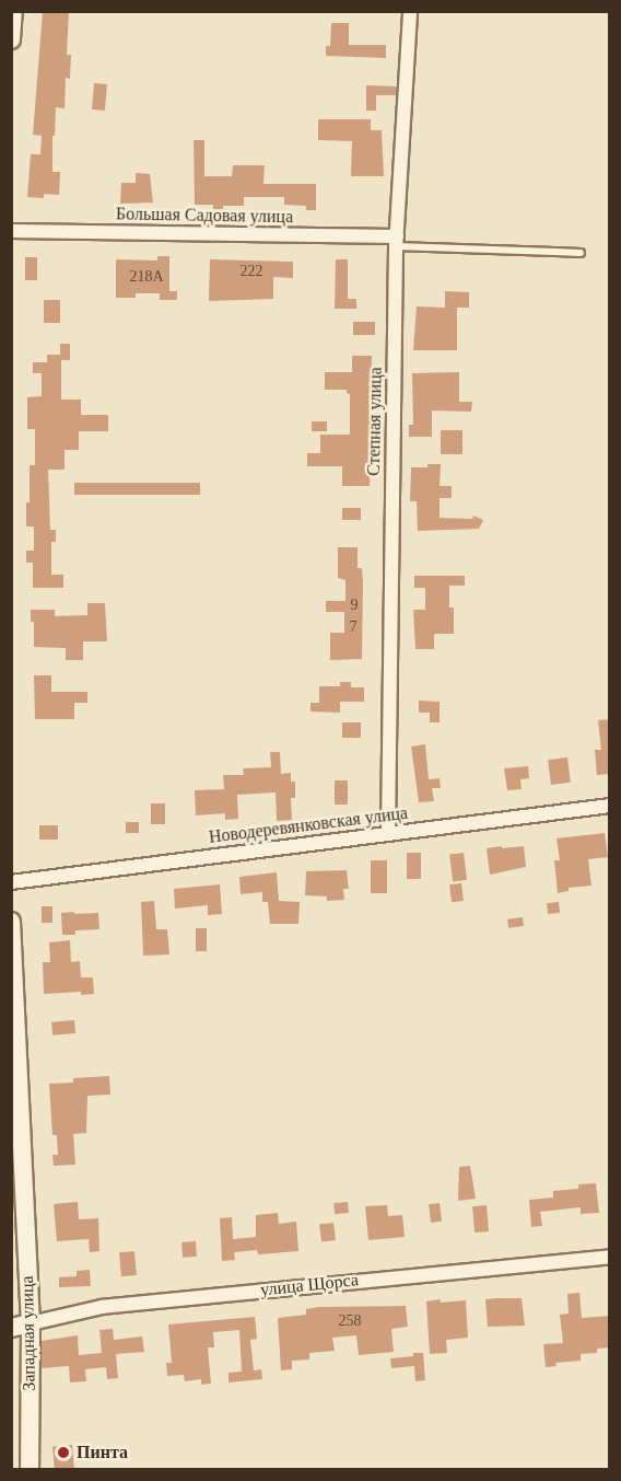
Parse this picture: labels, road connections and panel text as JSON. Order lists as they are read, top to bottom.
{
  "streets": {
    "main road": ["улица Щорса", "Западная улица"],
    "street": ["Большая Садовая улица", "Степная улица", "Новодеревянковская улица"]
  },
  "crossings": [
    ["Большая Садовая улица", "Степная улица"],
    ["Степная улица", "Новодеревянковская улица"],
    ["улица Щорса", "Западная улица"]
  ],
  "places": ["Пинта"],
  "house_numbers": [
    "222",
    "218А",
    "9",
    "7",
    "258"
  ]
}
